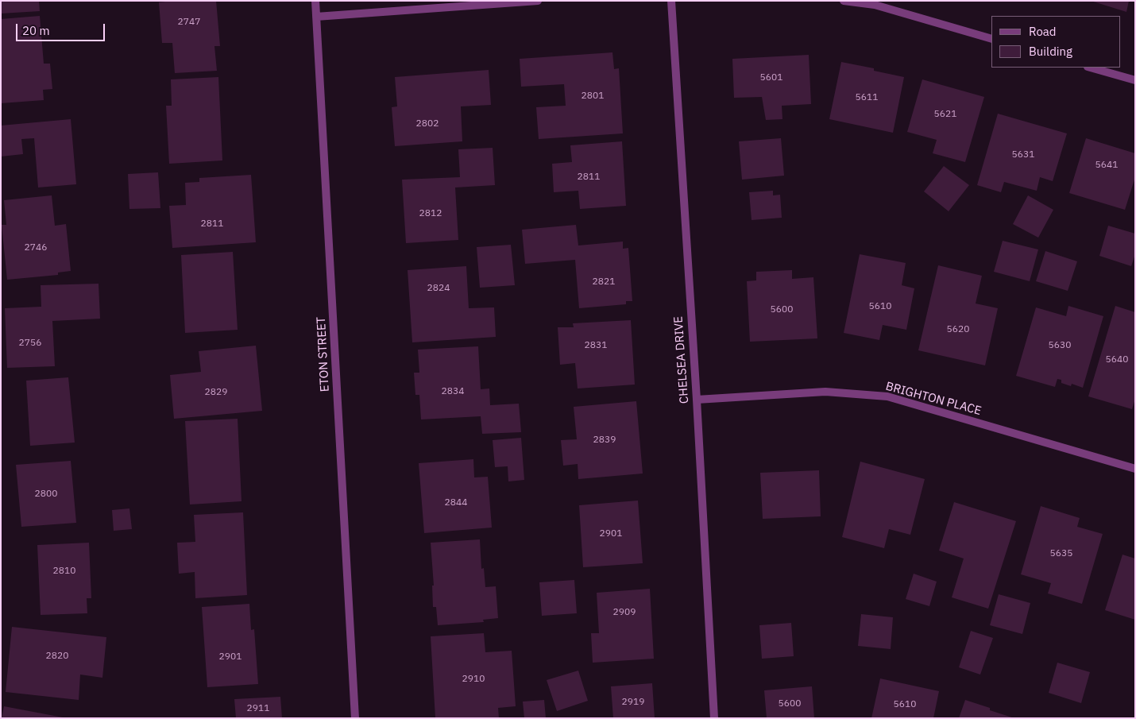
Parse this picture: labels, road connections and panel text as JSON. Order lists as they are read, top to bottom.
{
  "streets": {
    "street": ["ETON STREET", "CHELSEA DRIVE", "BRIGHTON PLACE"]
  },
  "crossings": [
    ["CHELSEA DRIVE", "BRIGHTON PLACE"]
  ],
  "house_numbers": [
    "2747",
    "5601",
    "2801",
    "5611",
    "5621",
    "2802",
    "5631",
    "5641",
    "2811",
    "2812",
    "2811",
    "2746",
    "2821",
    "2824",
    "5610",
    "5600",
    "5620",
    "2756",
    "2831",
    "5630",
    "5640",
    "2834",
    "2829",
    "2839",
    "2800",
    "2844",
    "2901",
    "5635",
    "2810",
    "2909",
    "2820",
    "2901",
    "2910",
    "2919",
    "5600",
    "5610",
    "2911"
  ],
  "legend": ["Road", "Building"],
  "scale_bar": "20 m"
}
